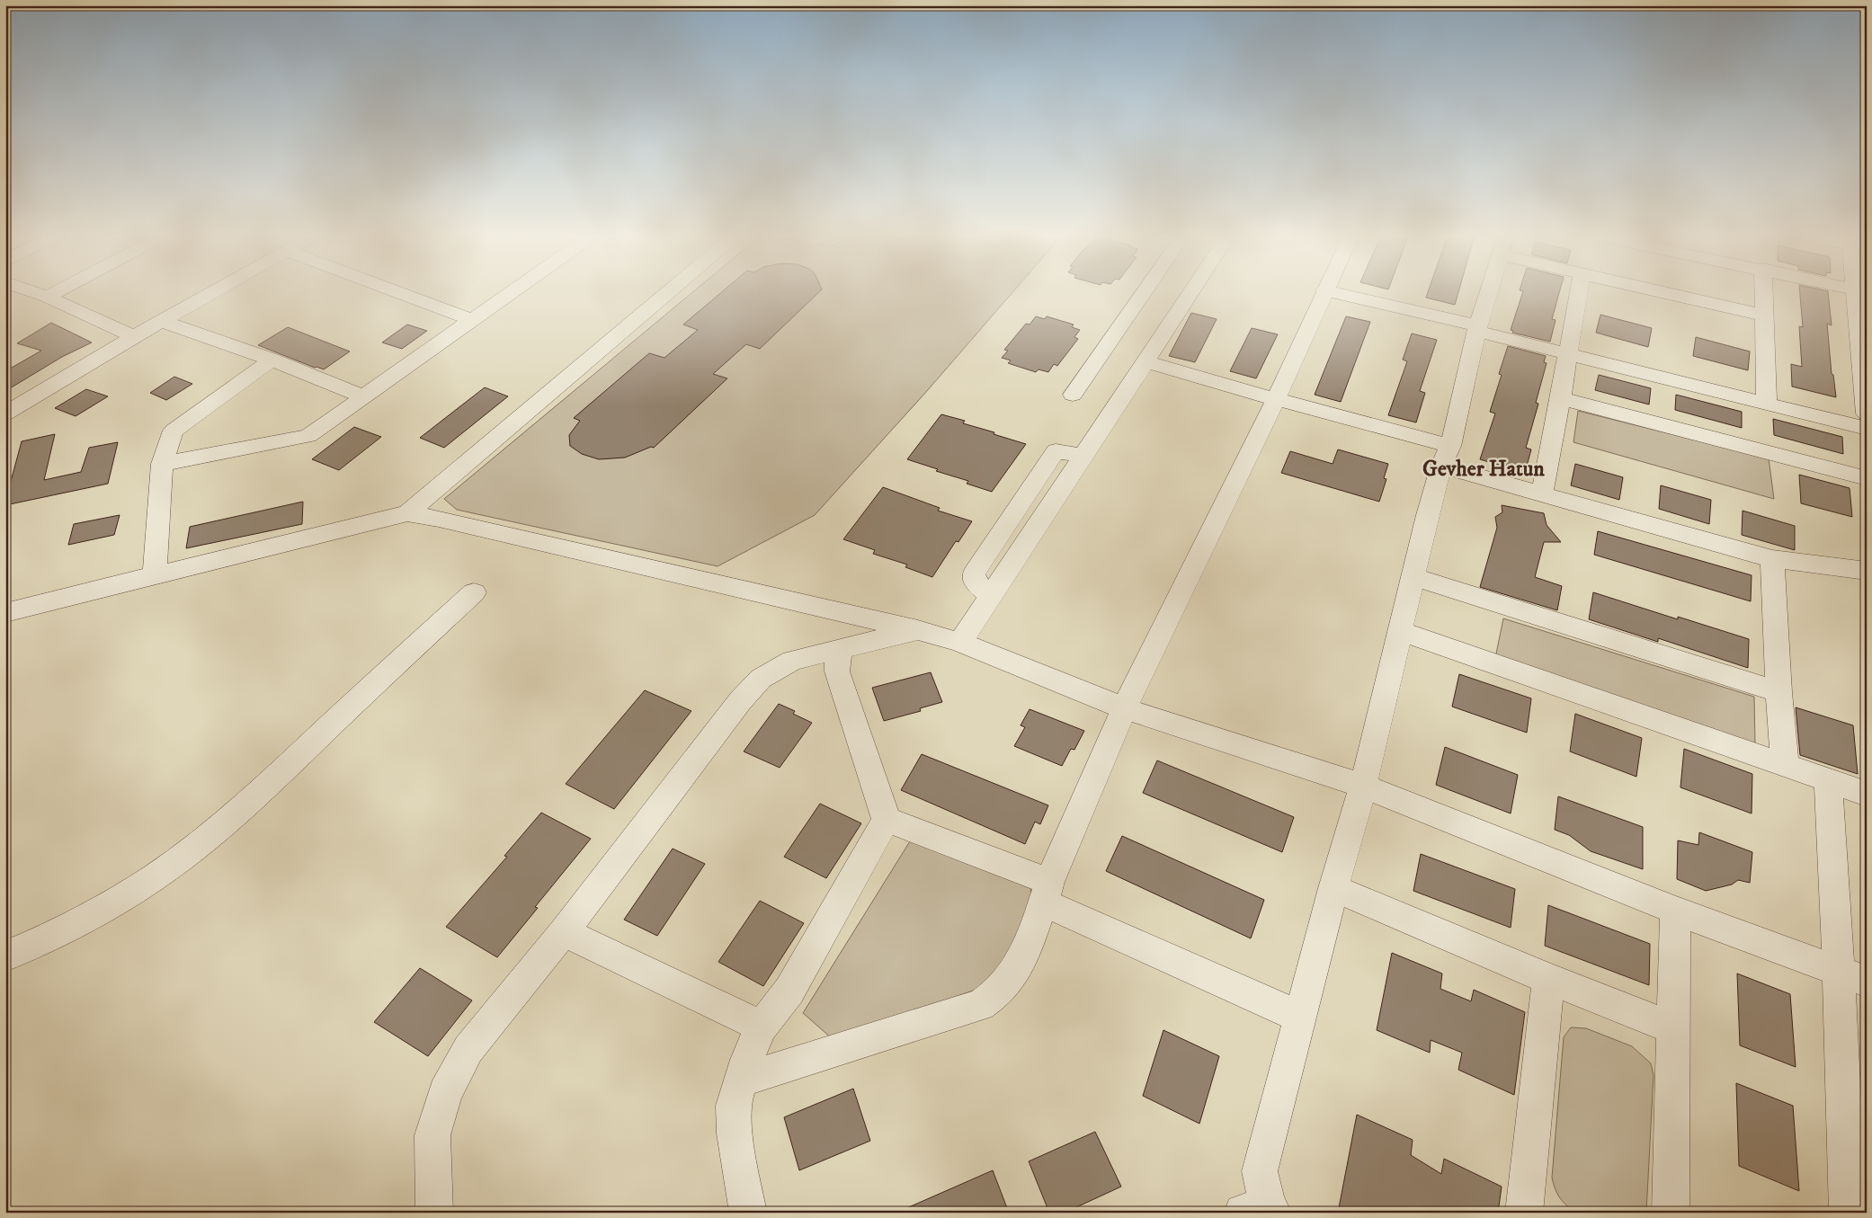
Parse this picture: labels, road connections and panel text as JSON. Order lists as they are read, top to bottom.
{
  "districts": ["Gevher Hatun"]
}
